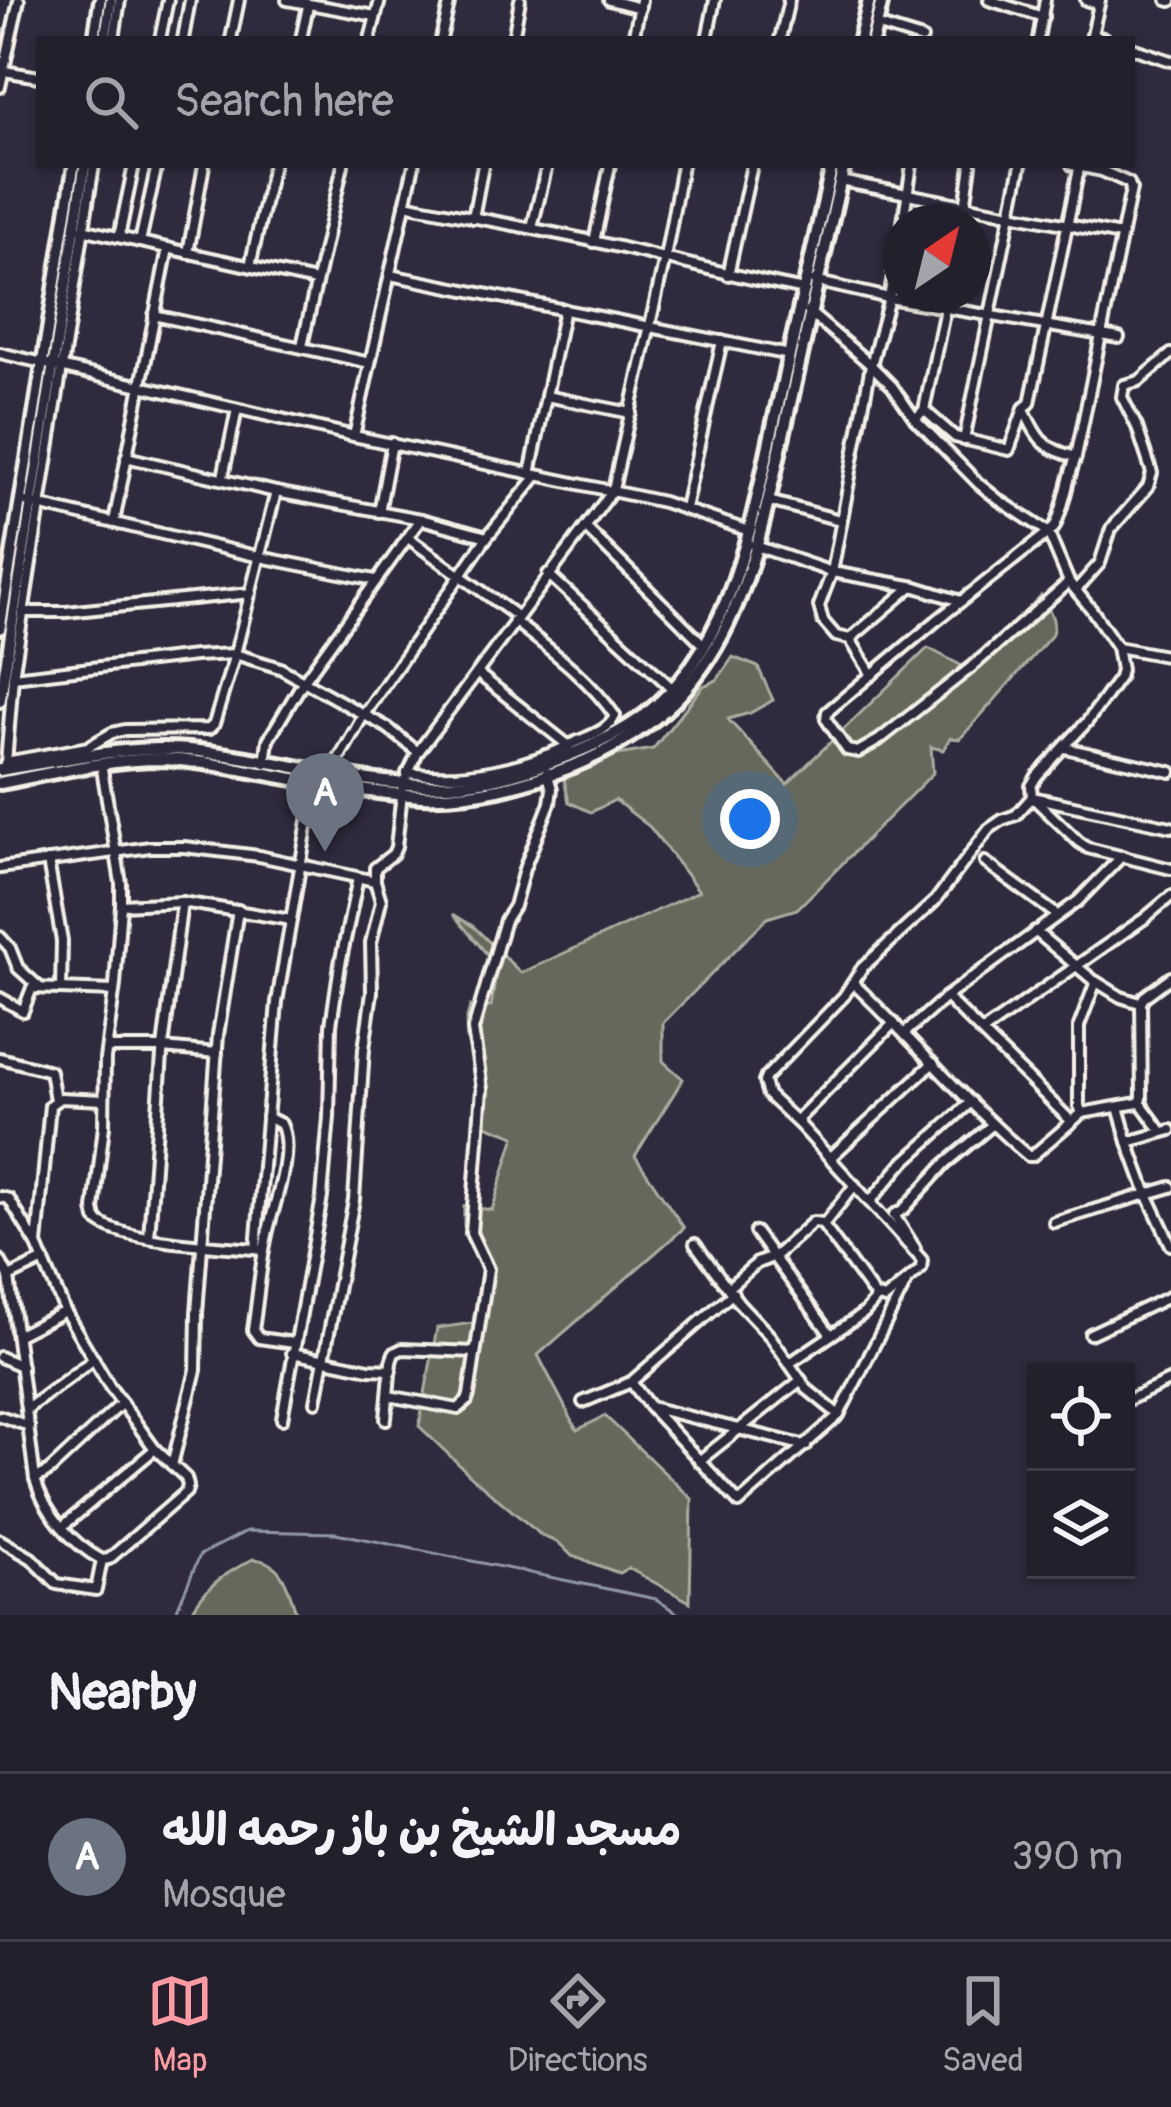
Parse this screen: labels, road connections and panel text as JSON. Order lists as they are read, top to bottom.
{
  "north": "top right",
  "page": {
    "search": "Search here",
    "pins": "A",
    "heading": "Nearby",
    "list": [
      {
        "mark": "A",
        "name": "مسجد الشيخ بن باز رحمه الله",
        "note": "Mosque",
        "value": "390 m"
      }
    ],
    "nav": ["Map", "Directions", "Saved"]
  }
}
